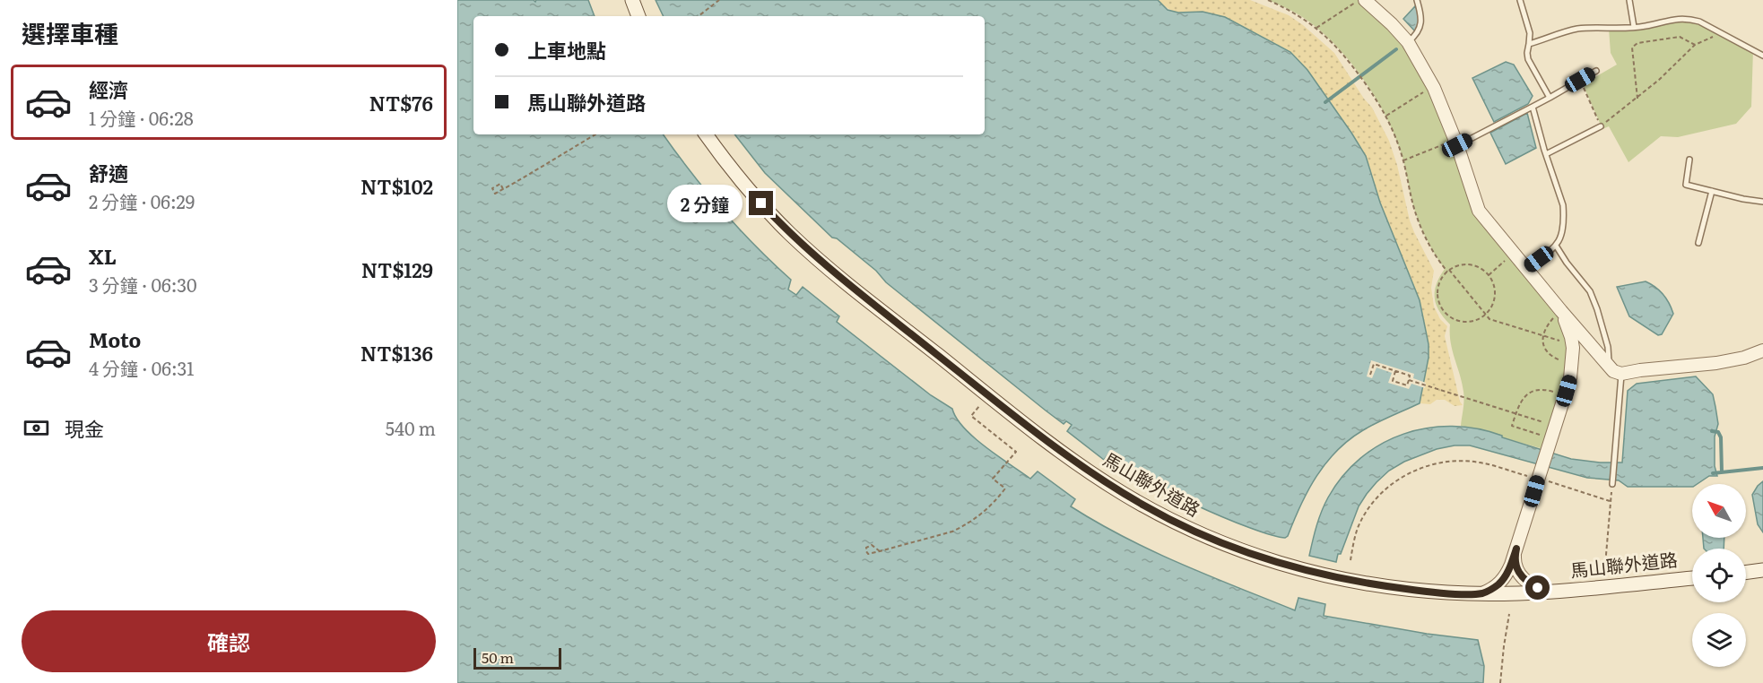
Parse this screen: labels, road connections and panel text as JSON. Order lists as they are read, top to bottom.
{
  "streets": {
    "main road": ["馬山聯外道路"]
  },
  "scale_bar": "50 m",
  "north": "top left",
  "page": {
    "heading": "選擇車種",
    "banner": ["上車地點", "馬山聯外道路"],
    "list": [
      {
        "name": "經濟",
        "note": "1 分鐘 · 06:28",
        "value": "NT$76"
      },
      {
        "name": "舒適",
        "note": "2 分鐘 · 06:29",
        "value": "NT$102"
      },
      {
        "name": "XL",
        "note": "3 分鐘 · 06:30",
        "value": "NT$129"
      },
      {
        "name": "Moto",
        "note": "4 分鐘 · 06:31",
        "value": "NT$136"
      }
    ],
    "bubble": "2 分鐘",
    "pay": ["現金", "540 m"],
    "buttons": "確認",
    "scale": "50 m"
  }
}
